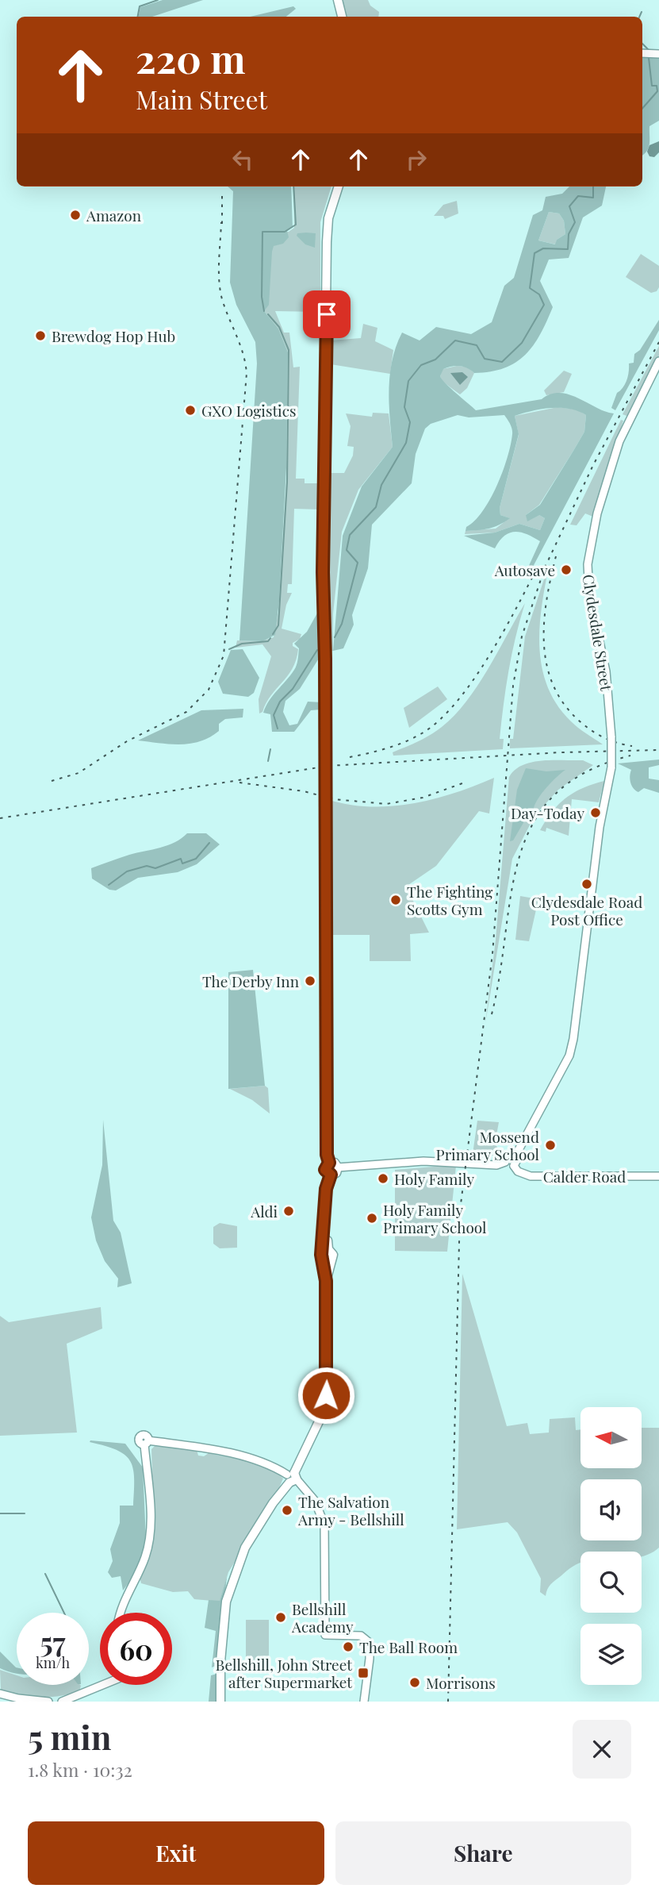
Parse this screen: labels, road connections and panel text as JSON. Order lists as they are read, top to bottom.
{
  "streets": {
    "main road": ["Clydesdale Street", "Calder Road"]
  },
  "crossings": [
    ["Clydesdale Street", "Calder Road"]
  ],
  "places": {
    "other": [
      "Amazon",
      "Brewdog Hop Hub",
      "GXO Logistics",
      "Autosave",
      "Day-Today",
      "Clydesdale Road Post Office",
      "The Fighting Scotts Gym",
      "The Derby Inn",
      "Mossend Primary School",
      "Holy Family",
      "Aldi",
      "Holy Family Primary School",
      "The Salvation Army - Bellshill",
      "Bellshill Academy",
      "The Ball Room",
      "Morrisons"
    ],
    "transit": ["Bellshill, John Street after Supermarket"]
  },
  "north": "left",
  "page": {
    "turn": ["220 m", "Main Street"],
    "speed": "57 km/h",
    "limit": "60",
    "heading": ["5 min", "1.8 km · 10:32"],
    "buttons": ["Exit", "Share"]
  }
}
